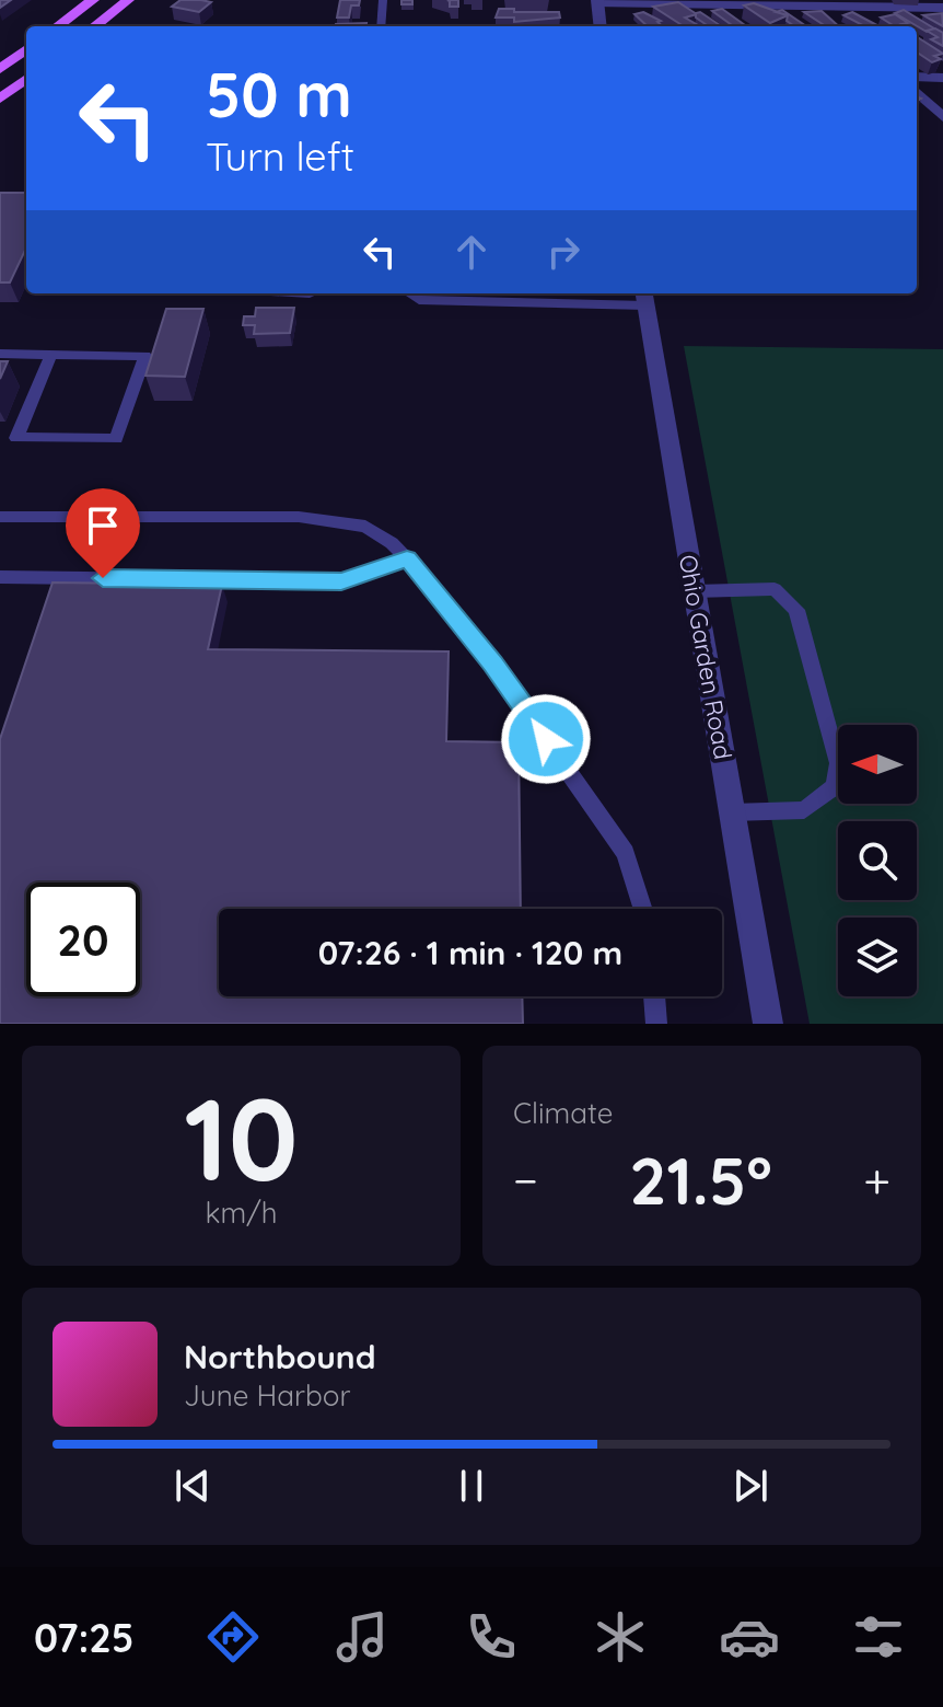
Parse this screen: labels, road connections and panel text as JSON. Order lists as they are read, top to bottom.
{
  "streets": {
    "street": ["Ohio Garden Road"]
  },
  "north": "left",
  "page": {
    "turn": ["50 m", "Turn left"],
    "limit": "20",
    "trip": "07:26 · 1 min · 120 m",
    "tile": [
      ["10", "km/h"],
      "Climate"
    ],
    "heat": ["−", "21.5°", "+"],
    "song": ["Northbound", "June Harbor"],
    "tabs": "07:25"
  }
}
